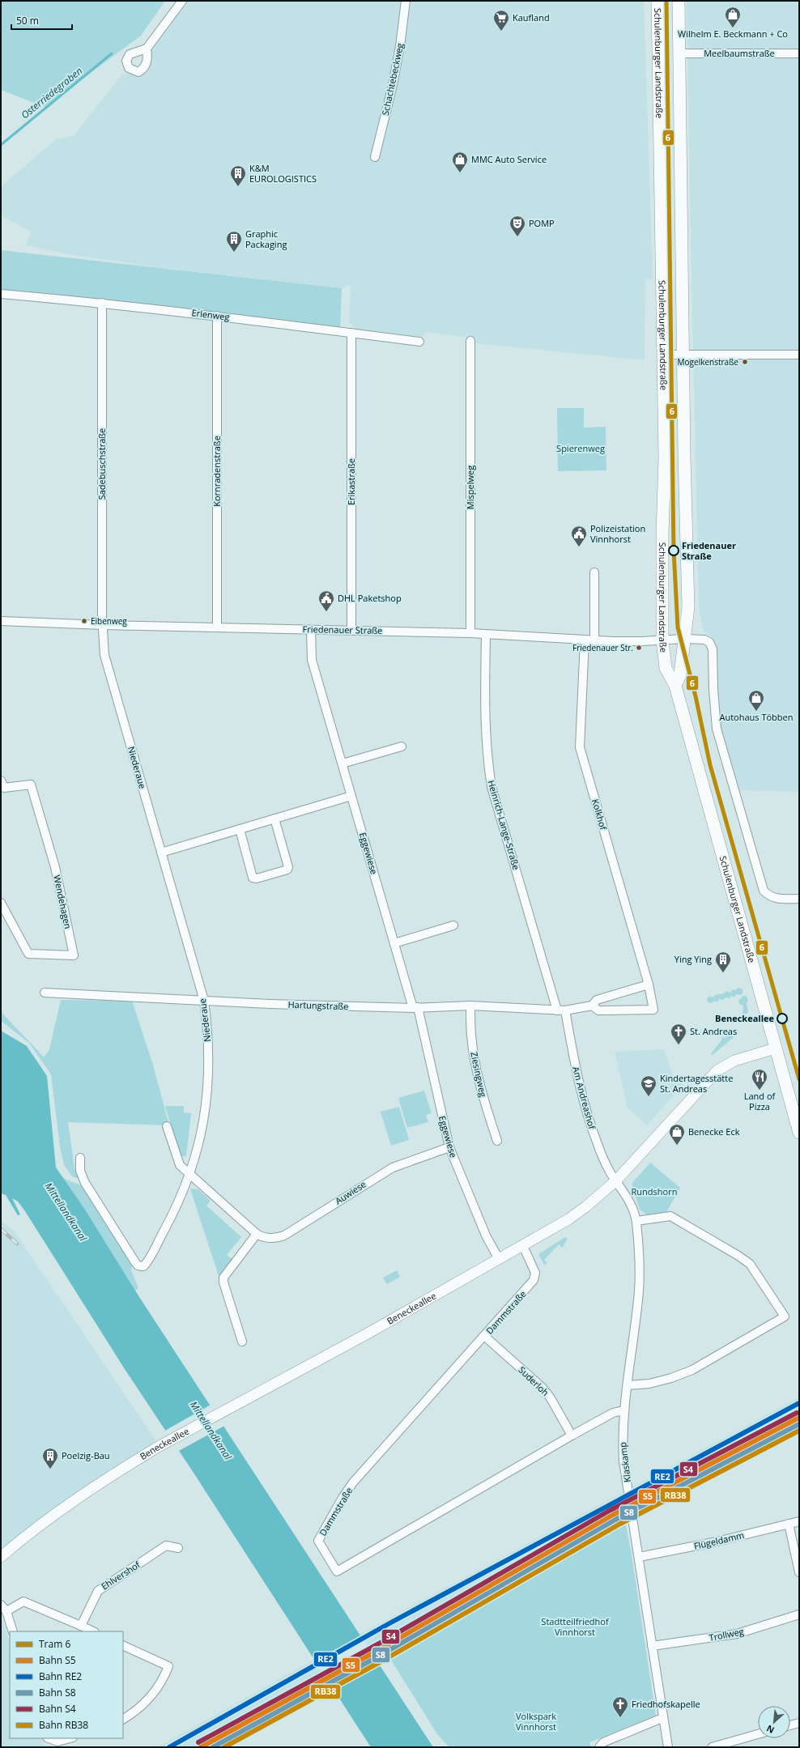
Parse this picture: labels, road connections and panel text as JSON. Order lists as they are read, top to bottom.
{
  "streets": {
    "main road": ["Schulenburger Landstraße"],
    "street": [
      "Meelbaumstraße",
      "Schachtebeckweg",
      "Erlenweg",
      "Sadebuschstraße",
      "Kornradenstraße",
      "Erikastraße",
      "Mispelweg",
      "Friedenauer Straße",
      "Niederaue",
      "Kolkhof",
      "Heinrich-Lange-Straße",
      "Eggewiese",
      "Wendehagen",
      "Hartungstraße",
      "Ziesingweg",
      "Am Andreashof",
      "Auwiese",
      "Beneckeallee",
      "Dammstraße",
      "Suderloh",
      "Klaskamp",
      "Flügeldamm",
      "Ehlvershof",
      "Trollweg"
    ]
  },
  "crossings": [
    ["Meelbaumstraße", "Schulenburger Landstraße"],
    ["Schulenburger Landstraße", "Friedenauer Straße"],
    ["Schulenburger Landstraße", "Beneckeallee"],
    ["Erlenweg", "Sadebuschstraße"],
    ["Erlenweg", "Kornradenstraße"],
    ["Erlenweg", "Erikastraße"],
    ["Sadebuschstraße", "Friedenauer Straße"],
    ["Sadebuschstraße", "Niederaue"],
    ["Kornradenstraße", "Friedenauer Straße"],
    ["Erikastraße", "Friedenauer Straße"],
    ["Mispelweg", "Friedenauer Straße"],
    ["Friedenauer Straße", "Niederaue"],
    ["Friedenauer Straße", "Kolkhof"],
    ["Friedenauer Straße", "Heinrich-Lange-Straße"],
    ["Friedenauer Straße", "Eggewiese"],
    ["Niederaue", "Hartungstraße"],
    ["Niederaue", "Auwiese"],
    ["Kolkhof", "Hartungstraße"],
    ["Heinrich-Lange-Straße", "Hartungstraße"],
    ["Heinrich-Lange-Straße", "Am Andreashof"],
    ["Eggewiese", "Hartungstraße"],
    ["Eggewiese", "Auwiese"],
    ["Eggewiese", "Beneckeallee"],
    ["Hartungstraße", "Ziesingweg"],
    ["Hartungstraße", "Am Andreashof"],
    ["Am Andreashof", "Beneckeallee"],
    ["Am Andreashof", "Klaskamp"],
    ["Beneckeallee", "Dammstraße"],
    ["Beneckeallee", "Klaskamp"],
    ["Dammstraße", "Suderloh"],
    ["Dammstraße", "Klaskamp"],
    ["Klaskamp", "Flügeldamm"],
    ["Klaskamp", "Trollweg"]
  ],
  "water": ["Osterriedegraben", "Mittellandkanal"],
  "parks": [
    "Spierenweg",
    "Rundshorn",
    "Stadtteilfriedhof Vinnhorst",
    "Volkspark Vinnhorst"
  ],
  "places": {
    "shop": [
      "Wilhelm E. Beckmann + Co",
      "MMC Auto Service",
      "Autohaus Többen",
      "Benecke Eck"
    ],
    "supermarket": ["Kaufland"],
    "building": [
      "K&M EUROLOGISTICS",
      "Graphic Packaging",
      "Ying Ying",
      "Poelzig-Bau"
    ],
    "theatre": ["POMP"],
    "other": [
      "Mogelkenstraße",
      "Friedenauer Straße",
      "Eibenweg",
      "Friedenauer Str.",
      "Beneckeallee"
    ],
    "public building": ["Polizeistation Vinnhorst", "DHL Paketshop"],
    "church": ["St. Andreas", "Friedhofskapelle"],
    "restaurant": ["Land of Pizza"],
    "school or university": ["Kindertagesstätte St. Andreas"]
  },
  "lines": [
    "tram line 6",
    "rail line RE2",
    "rail line S4",
    "rail line S5",
    "rail line S8",
    "rail line RB38"
  ],
  "legend": [
    "Tram 6",
    "Bahn S5",
    "Bahn RE2",
    "Bahn S8",
    "Bahn S4",
    "Bahn RB38"
  ],
  "scale_bar": "50 m",
  "north": "bottom left"
}
